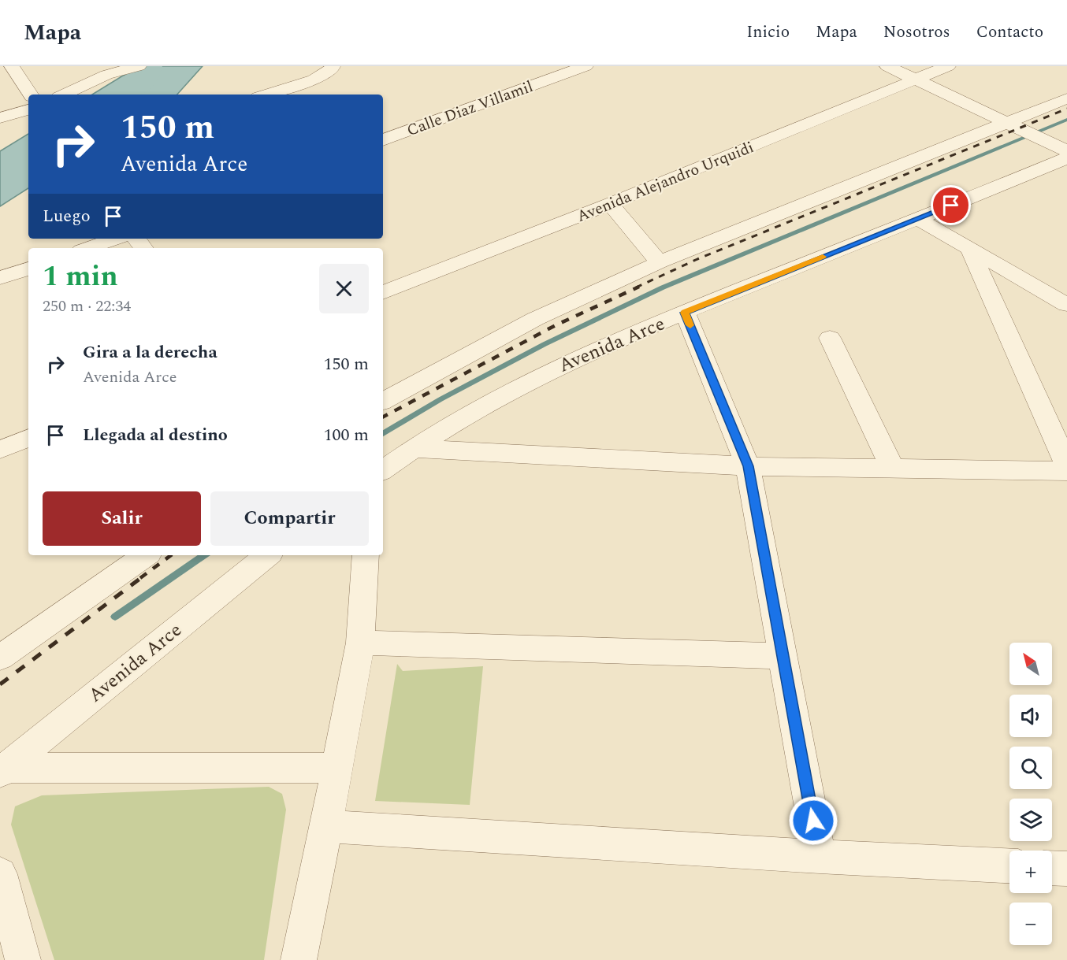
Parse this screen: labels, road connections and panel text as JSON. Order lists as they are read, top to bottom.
{
  "streets": {
    "street": ["Calle Diaz Villamil", "Avenida Alejandro Urquidi", "Avenida Arce"]
  },
  "north": "top left",
  "page": {
    "header": "Mapa",
    "nav": [
      "Inicio",
      "Mapa",
      "Nosotros",
      "Contacto"
    ],
    "turn": ["150 m", "Avenida Arce"],
    "then": "Luego",
    "heading": ["1 min", "250 m · 22:34"],
    "list": [
      {
        "name": "Gira a la derecha",
        "note": "Avenida Arce",
        "value": "150 m"
      },
      {
        "name": "Llegada al destino",
        "value": "100 m"
      }
    ],
    "buttons": ["Salir", "Compartir"],
    "map_buttons": ["+", "−"]
  }
}
